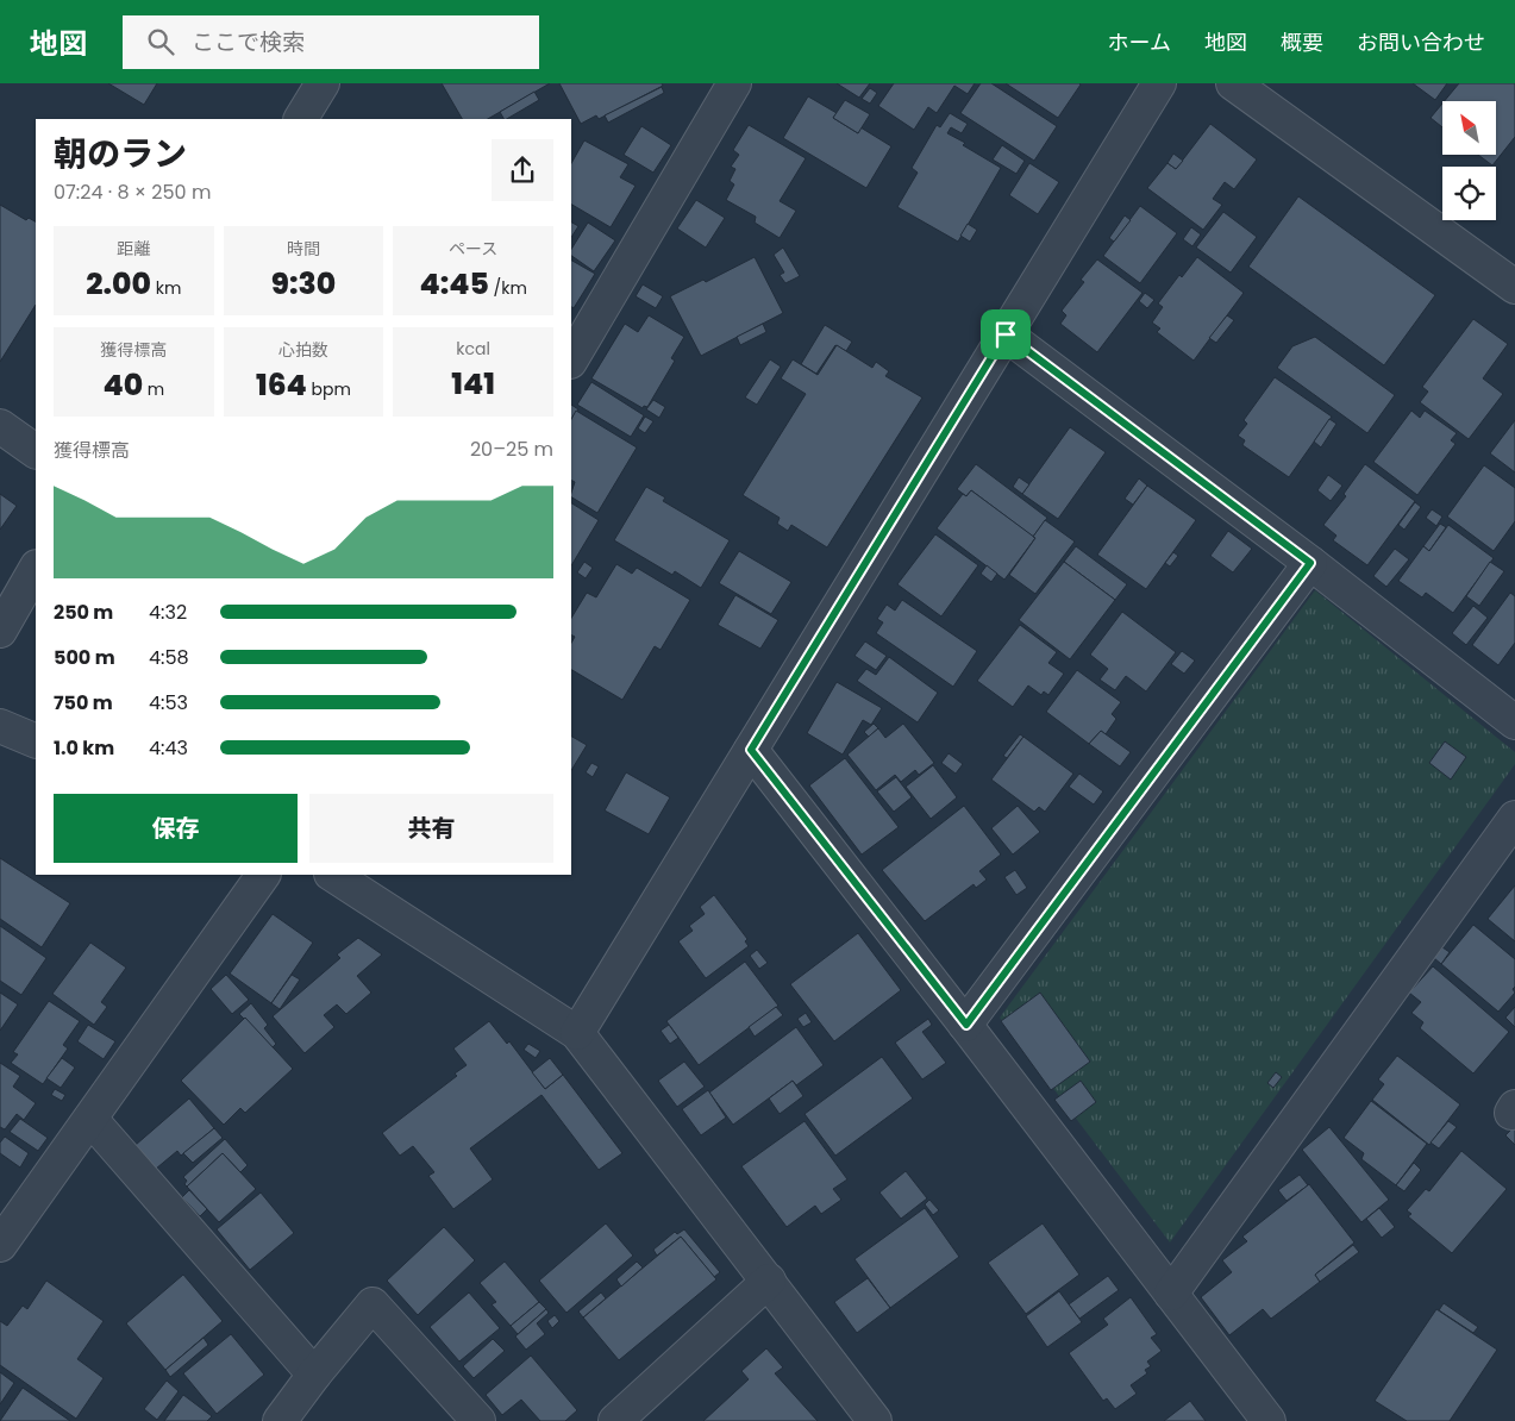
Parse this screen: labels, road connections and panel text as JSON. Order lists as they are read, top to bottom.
{
  "north": "top left",
  "page": {
    "header": "地図",
    "search": "ここで検索",
    "nav": [
      "ホーム",
      "地図",
      "概要",
      "お問い合わせ"
    ],
    "heading": ["朝のラン", "07:24 · 8 × 250 m"],
    "stats": [
      ["距離", "2.00 km"],
      ["時間", "9:30"],
      ["ペース", "4:45 /km"],
      ["獲得標高", "40 m"],
      ["心拍数", "164 bpm"],
      ["kcal", "141"]
    ],
    "chart": ["獲得標高", "20–25 m"],
    "list": [
      {
        "name": "250 m",
        "note": "4:32"
      },
      {
        "name": "500 m",
        "note": "4:58"
      },
      {
        "name": "750 m",
        "note": "4:53"
      },
      {
        "name": "1.0 km",
        "note": "4:43"
      }
    ],
    "buttons": ["保存", "共有"]
  }
}
